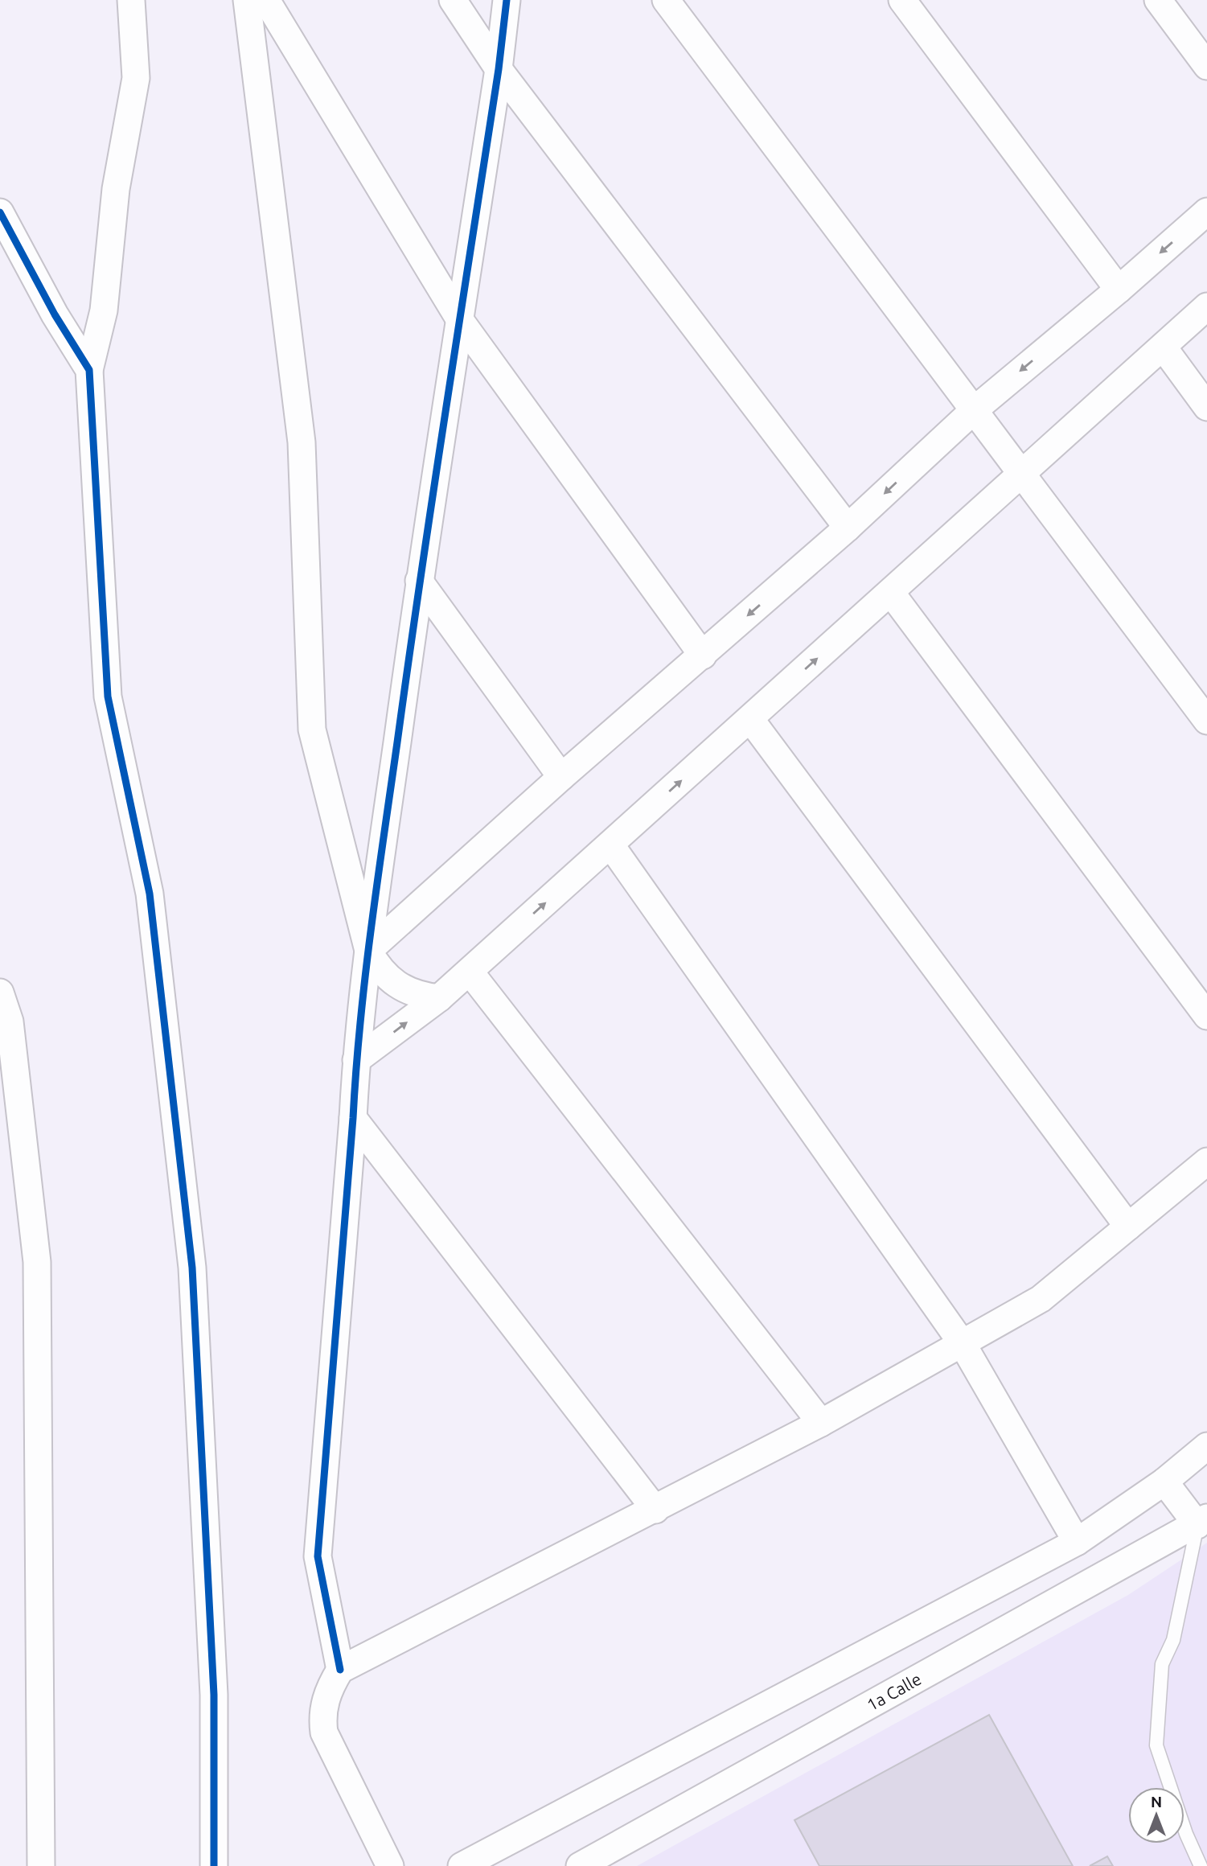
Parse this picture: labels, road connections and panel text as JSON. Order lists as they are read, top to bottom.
{
  "streets": {
    "street": ["1a Calle"]
  },
  "north": "top"
}
